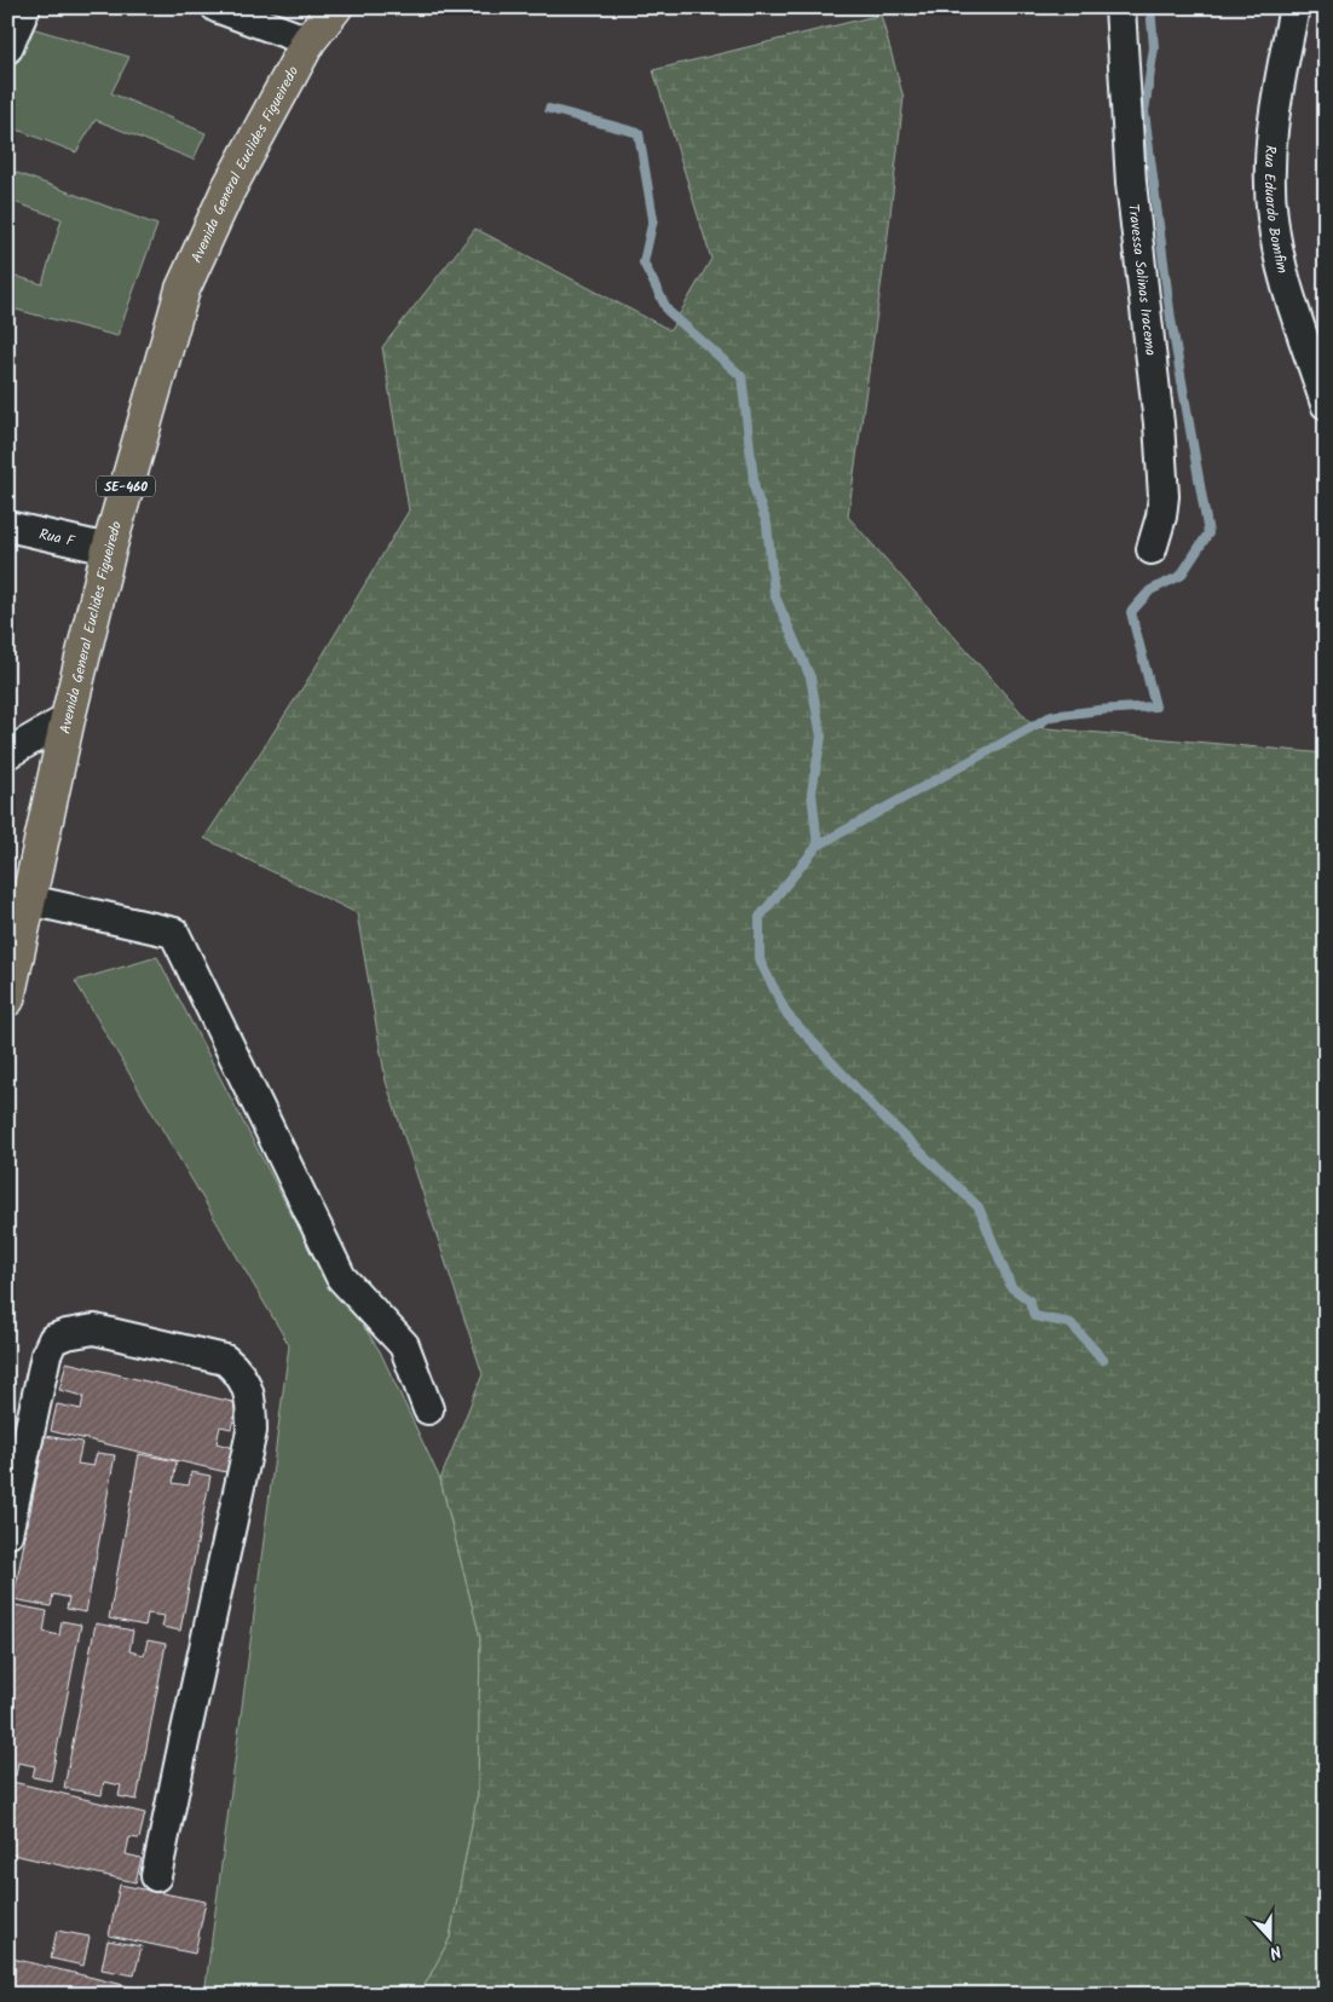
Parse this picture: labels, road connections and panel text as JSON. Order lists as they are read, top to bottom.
{
  "streets": {
    "main road": ["Avenida General Euclides Figueiredo", "SE-460"],
    "street": ["Rua Eduardo Bomfim", "Travessa Salinas Iracema", "Rua F"]
  },
  "crossings": [
    ["Avenida General Euclides Figueiredo", "Rua F"]
  ],
  "north": "bottom"
}
